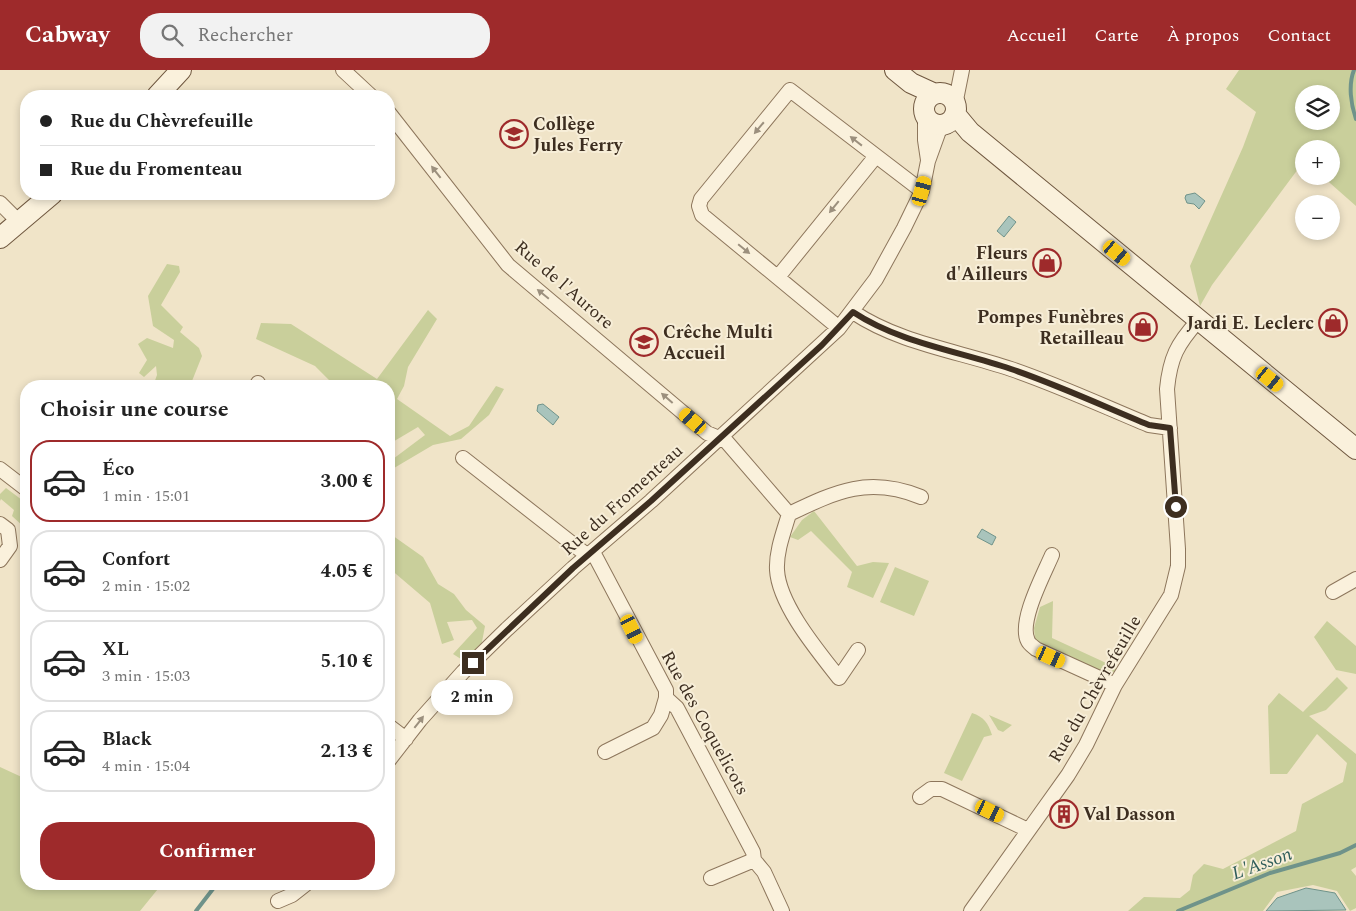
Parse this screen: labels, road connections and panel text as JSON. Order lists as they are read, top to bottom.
{
  "streets": {
    "street": [
      "Rue de l'Aurore",
      "Rue du Fromenteau",
      "Rue du Chèvrefeuille",
      "Rue des Coquelicots"
    ]
  },
  "crossings": [
    ["Rue de l'Aurore", "Rue du Fromenteau"],
    ["Rue du Fromenteau", "Rue des Coquelicots"]
  ],
  "one_way": ["Rue de l'Aurore"],
  "water": ["L'Asson"],
  "places": {
    "school or university": ["Collège Jules Ferry", "Crêche Multi Accueil"],
    "shop": ["Fleurs d'Ailleurs", "Jardi E. Leclerc", "Pompes Funèbres Retailleau"],
    "building": ["Val Dasson"]
  },
  "page": {
    "header": "Cabway",
    "search": "Rechercher",
    "nav": [
      "Accueil",
      "Carte",
      "À propos",
      "Contact"
    ],
    "map_buttons": ["+", "−"],
    "banner": ["Rue du Chèvrefeuille", "Rue du Fromenteau"],
    "heading": "Choisir une course",
    "list": [
      {
        "name": "Éco",
        "note": "1 min · 15:01",
        "value": "3.00 €"
      },
      {
        "name": "Confort",
        "note": "2 min · 15:02",
        "value": "4.05 €"
      },
      {
        "name": "XL",
        "note": "3 min · 15:03",
        "value": "5.10 €"
      },
      {
        "name": "Black",
        "note": "4 min · 15:04",
        "value": "2.13 €"
      }
    ],
    "bubble": "2 min",
    "buttons": "Confirmer"
  }
}
